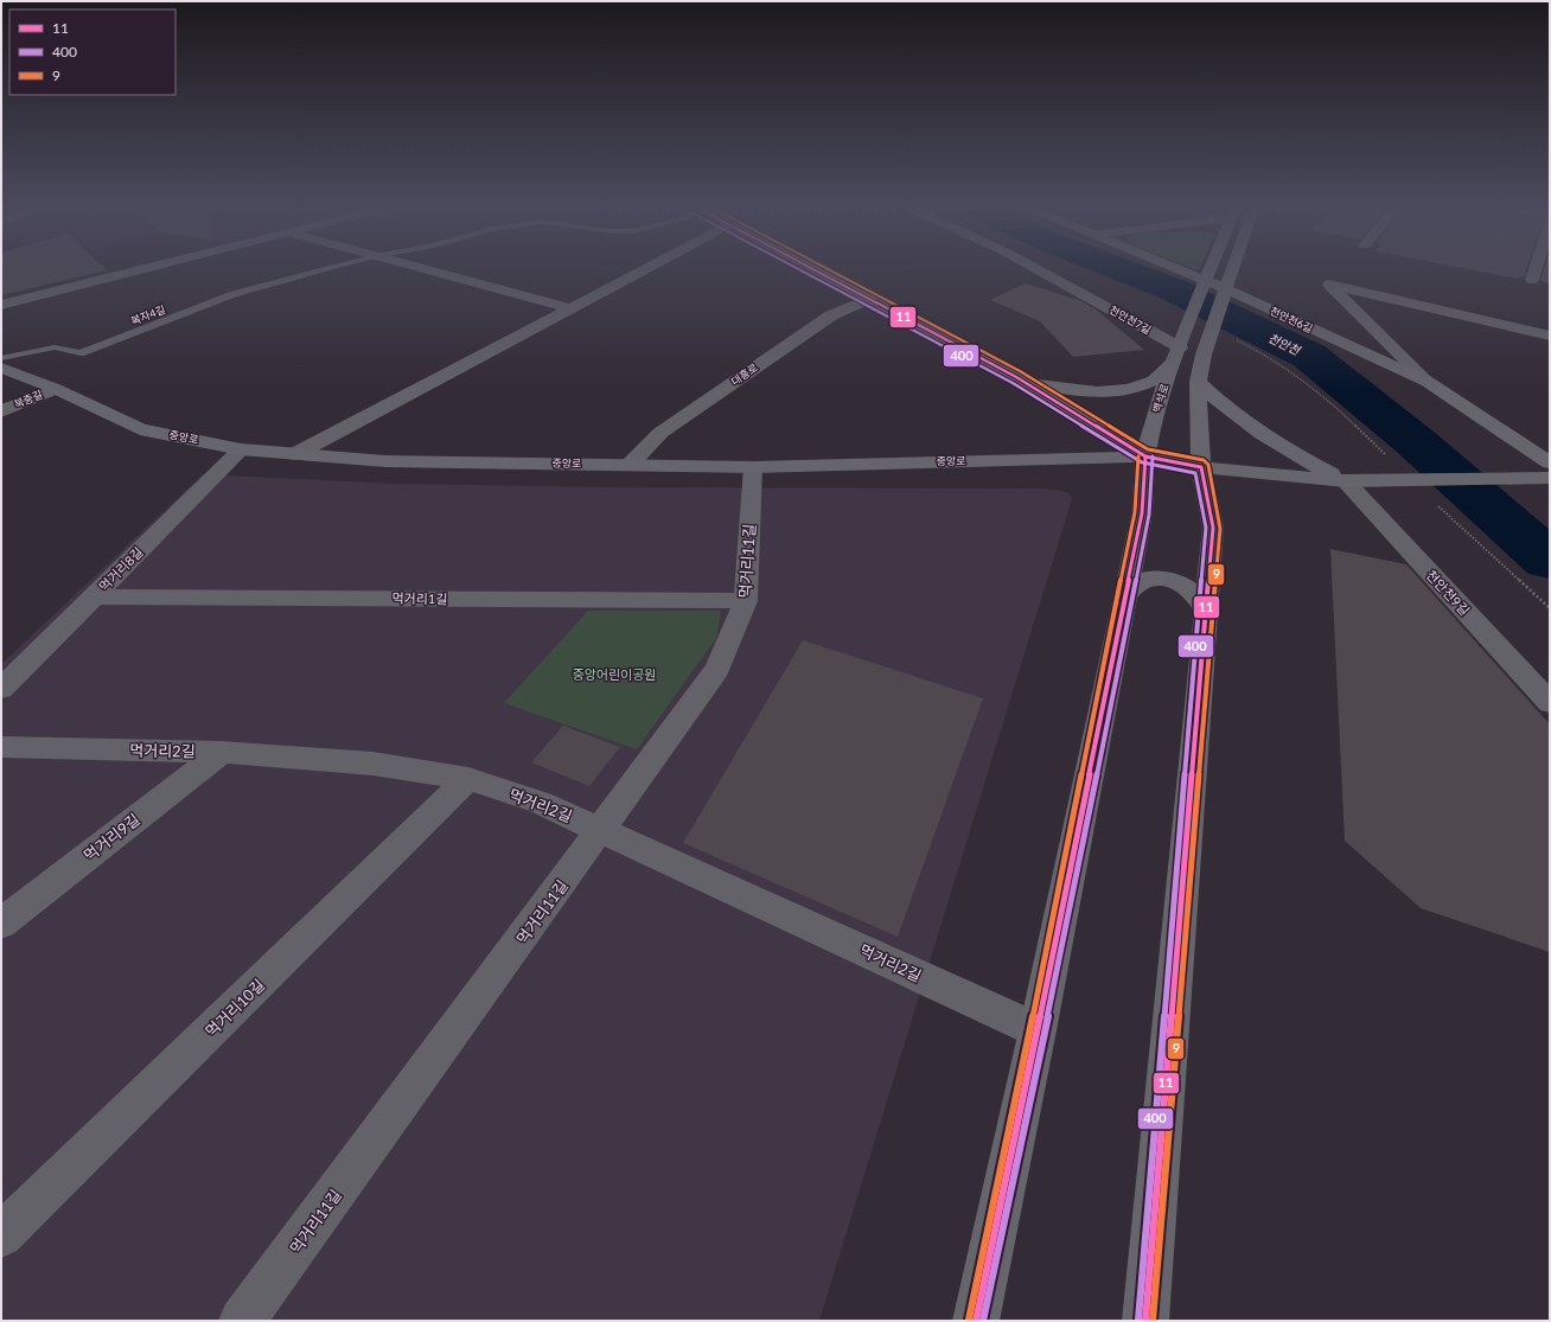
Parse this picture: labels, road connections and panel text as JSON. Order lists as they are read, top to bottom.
{
  "streets": {
    "street": [
      "천안천7길",
      "천안천6길",
      "대흥로",
      "백석로",
      "북중길",
      "중앙로",
      "먹거리11길",
      "먹거리8길",
      "천안천9길",
      "먹거리1길",
      "먹거리2길",
      "먹거리9길",
      "먹거리10길"
    ],
    "lane": ["복자4길"]
  },
  "crossings": [
    ["복자4길", "중앙로"],
    ["천안천7길", "백석로"],
    ["대흥로", "중앙로"],
    ["백석로", "중앙로"],
    ["백석로", "먹거리2길"],
    ["북중길", "중앙로"],
    ["중앙로", "먹거리11길"],
    ["중앙로", "먹거리8길"],
    ["먹거리11길", "먹거리1길"],
    ["먹거리11길", "먹거리2길"],
    ["먹거리8길", "먹거리1길"],
    ["먹거리2길", "먹거리9길"],
    ["먹거리2길", "먹거리10길"]
  ],
  "water": ["천안천"],
  "parks": ["중앙어린이공원"],
  "lines": ["transit line 11", "transit line 400", "transit line 9"],
  "legend": ["11", "400", "9"]
}
